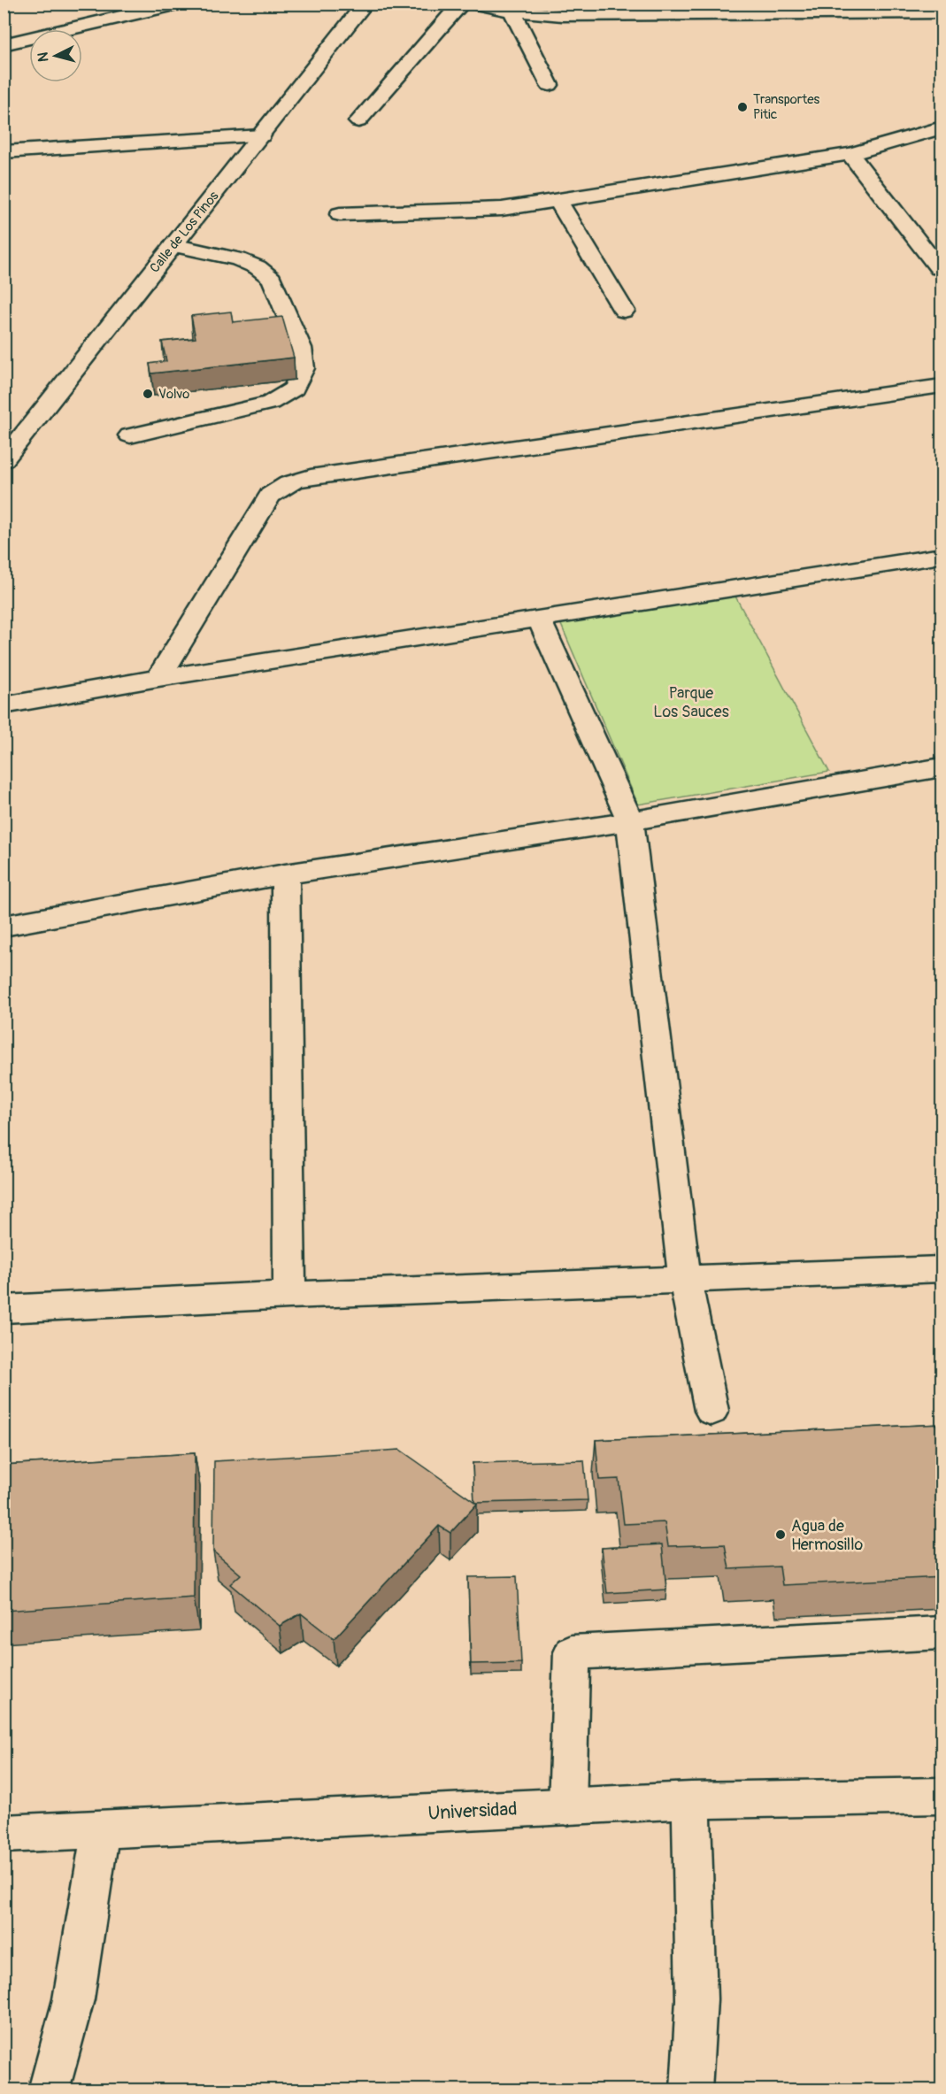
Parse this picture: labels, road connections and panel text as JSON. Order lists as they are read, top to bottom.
{
  "streets": {
    "street": ["Calle de Los Pinos", "Universidad"]
  },
  "parks": ["Parque Los Sauces"],
  "places": ["Transportes Pitic", "Volvo", "Agua de Hermosillo"],
  "north": "left"
}
